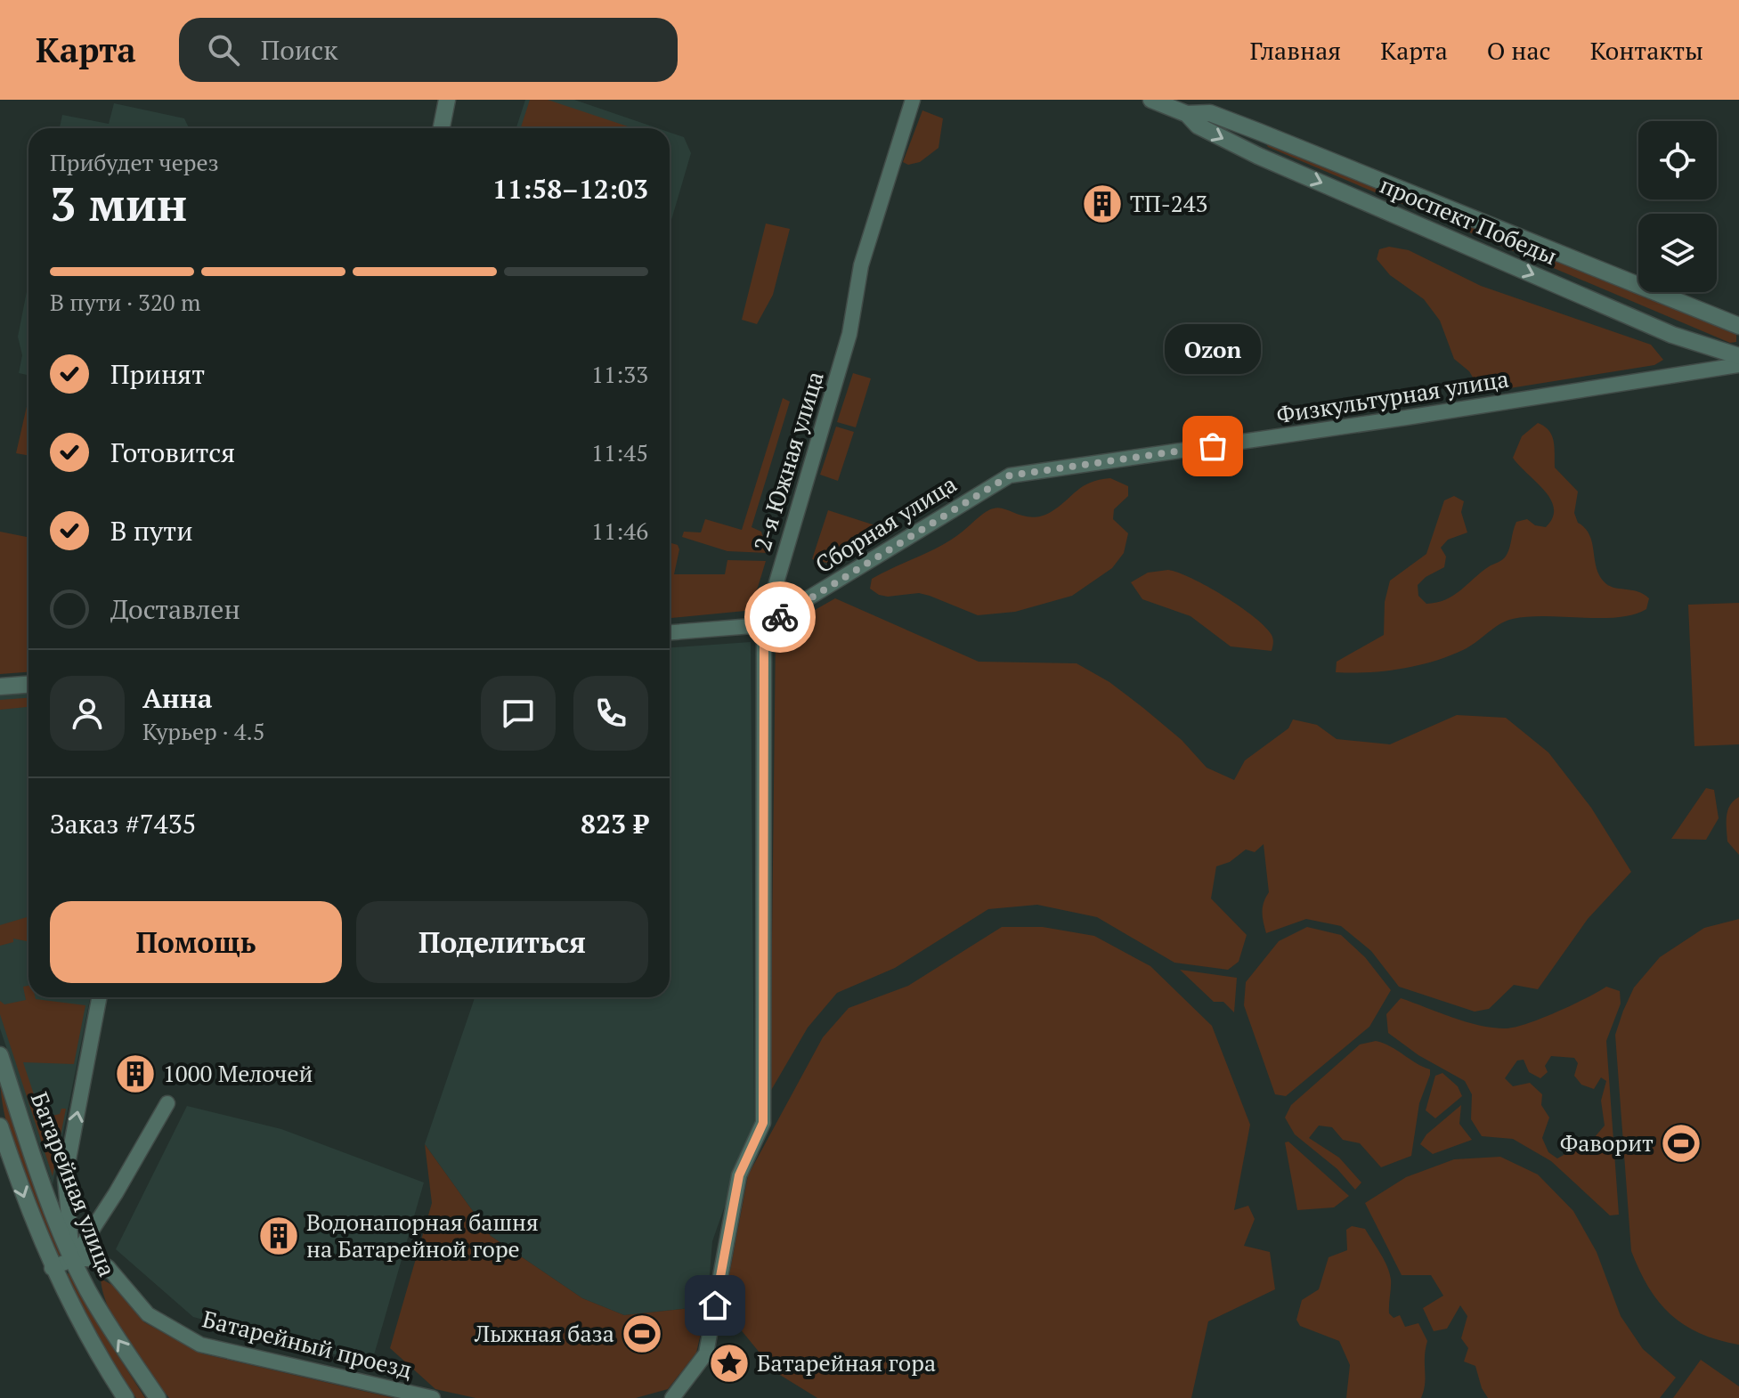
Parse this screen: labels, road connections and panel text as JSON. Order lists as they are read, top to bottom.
{
  "streets": {
    "street": [
      "проспект Победы",
      "Физкультурная улица",
      "2-я Южная улица",
      "Сборная улица",
      "Батарейная улица",
      "Батарейный проезд"
    ]
  },
  "crossings": [
    ["Физкультурная улица", "Сборная улица"],
    ["2-я Южная улица", "Сборная улица"],
    ["Батарейная улица", "Батарейный проезд"]
  ],
  "places": {
    "building": ["ТП-243", "1000 Мелочей", "Водонапорная башня на Батарейной горе"],
    "other": ["Ozon"],
    "sports": ["Фаворит", "Лыжная база"],
    "place": ["Батарейная гора"]
  },
  "page": {
    "header": "Карта",
    "search": "Поиск",
    "nav": [
      "Главная",
      "Карта",
      "О нас",
      "Контакты"
    ],
    "heading": ["3 мин", "Прибудет через", "11:58–12:03"],
    "panel": [
      "Анна",
      "Курьер · 4.5",
      "Заказ #7435",
      "823 ₽"
    ],
    "bar": "В пути · 320 m",
    "bubble": "Ozon",
    "list": [
      ["Принят", "11:33"],
      ["Готовится", "11:45"],
      ["В пути", "11:46"],
      "Доставлен"
    ],
    "buttons": ["Помощь", "Поделиться"]
  }
}
